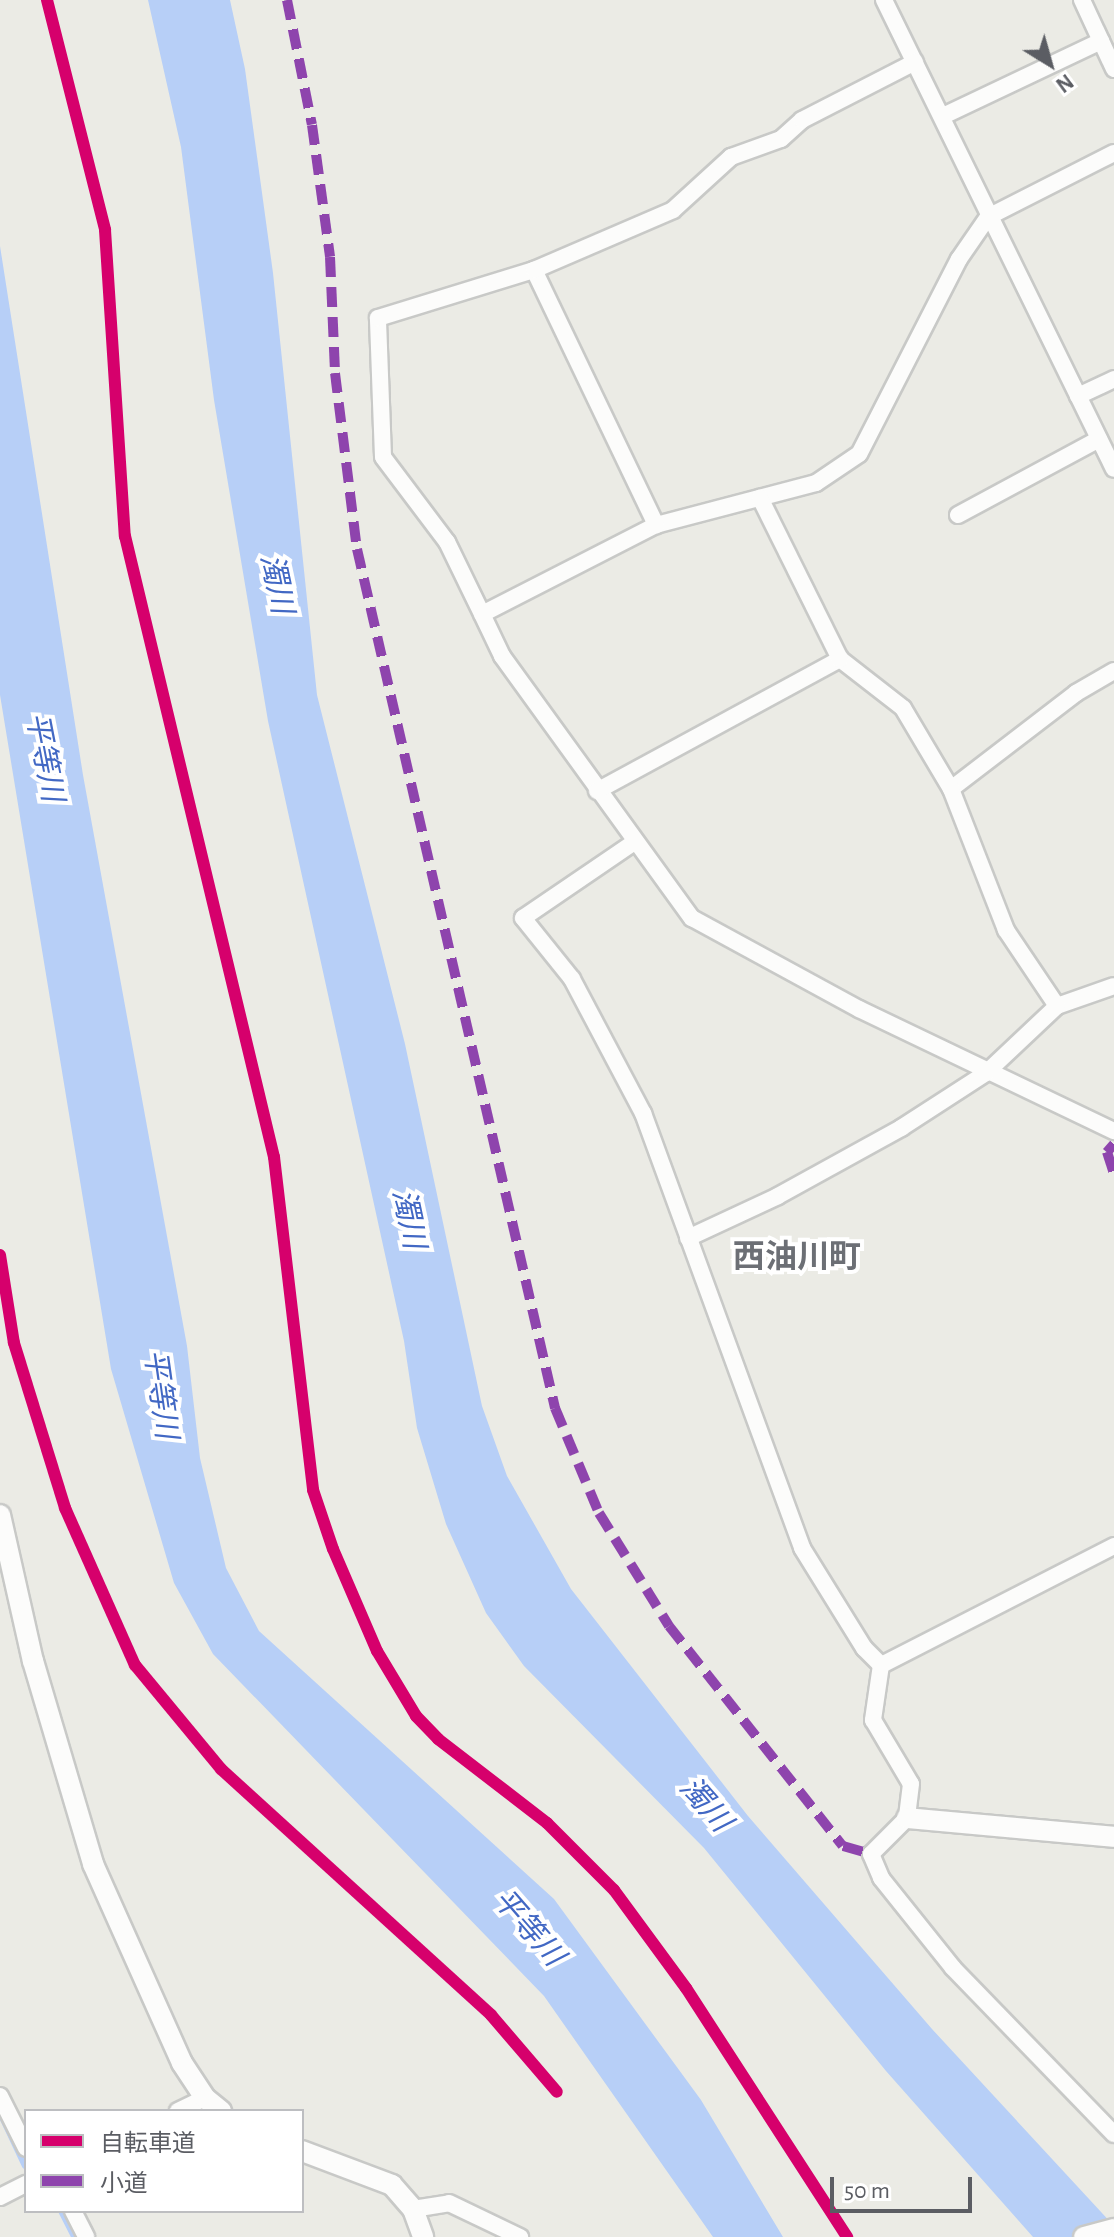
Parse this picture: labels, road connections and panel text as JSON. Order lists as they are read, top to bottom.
{
  "districts": ["西油川町"],
  "water": ["濁川", "平等川"],
  "legend": ["自転車道", "小道"],
  "scale_bar": "50 m",
  "north": "bottom right"
}
